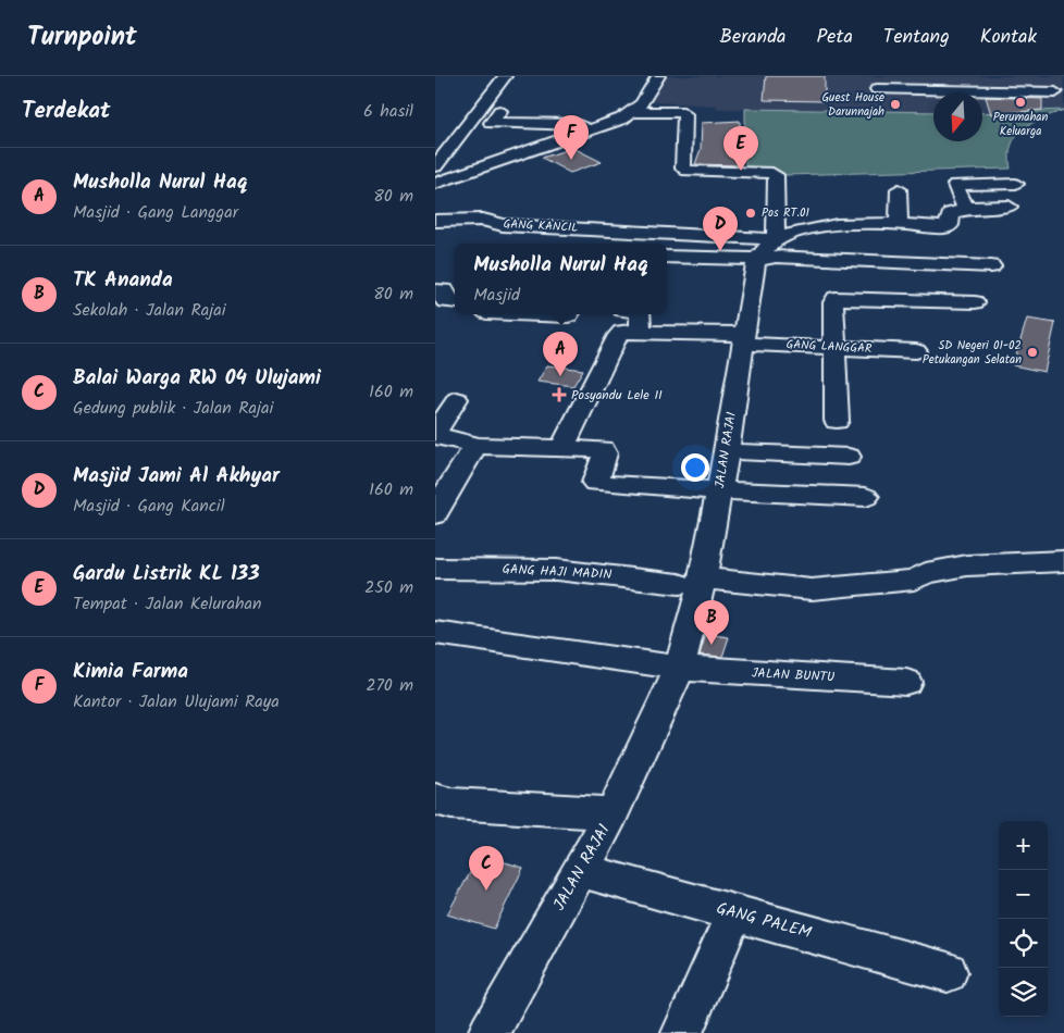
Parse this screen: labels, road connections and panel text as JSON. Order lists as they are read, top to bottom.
{
  "streets": {
    "street": [
      "GANG KANCIL",
      "GANG LANGGAR",
      "JALAN RAJAI",
      "GANG HAJI MADIN",
      "JALAN BUNTU",
      "GANG PALEM"
    ]
  },
  "crossings": [
    ["GANG LANGGAR", "JALAN RAJAI"],
    ["JALAN RAJAI", "GANG HAJI MADIN"],
    ["JALAN RAJAI", "JALAN BUNTU"],
    ["JALAN RAJAI", "GANG PALEM"]
  ],
  "places": {
    "other": [
      "Perumahan Keluarga",
      "Guest House Darunnajah",
      "Pos RT.01",
      "SD Negeri 01-02 Petukangan Selatan"
    ],
    "health": ["Posyandu Lele II"]
  },
  "north": "bottom",
  "page": {
    "header": "Turnpoint",
    "nav": [
      "Beranda",
      "Peta",
      "Tentang",
      "Kontak"
    ],
    "heading": ["Terdekat", "6 hasil"],
    "pins": [
      "F",
      "E",
      "D",
      "A",
      "B",
      "C"
    ],
    "list": [
      {
        "mark": "A",
        "name": "Musholla Nurul Haq",
        "note": "Masjid · Gang Langgar",
        "value": "80 m"
      },
      {
        "mark": "B",
        "name": "TK Ananda",
        "note": "Sekolah · Jalan Rajai",
        "value": "80 m"
      },
      {
        "mark": "C",
        "name": "Balai Warga RW 04 Ulujami",
        "note": "Gedung publik · Jalan Rajai",
        "value": "160 m"
      },
      {
        "mark": "D",
        "name": "Masjid Jami Al Akhyar",
        "note": "Masjid · Gang Kancil",
        "value": "160 m"
      },
      {
        "mark": "E",
        "name": "Gardu Listrik KL 133",
        "note": "Tempat · Jalan Kelurahan",
        "value": "250 m"
      },
      {
        "mark": "F",
        "name": "Kimia Farma",
        "note": "Kantor · Jalan Ulujami Raya",
        "value": "270 m"
      }
    ],
    "popup": ["Musholla Nurul Haq", "Masjid"],
    "map_buttons": ["+", "−"]
  }
}
